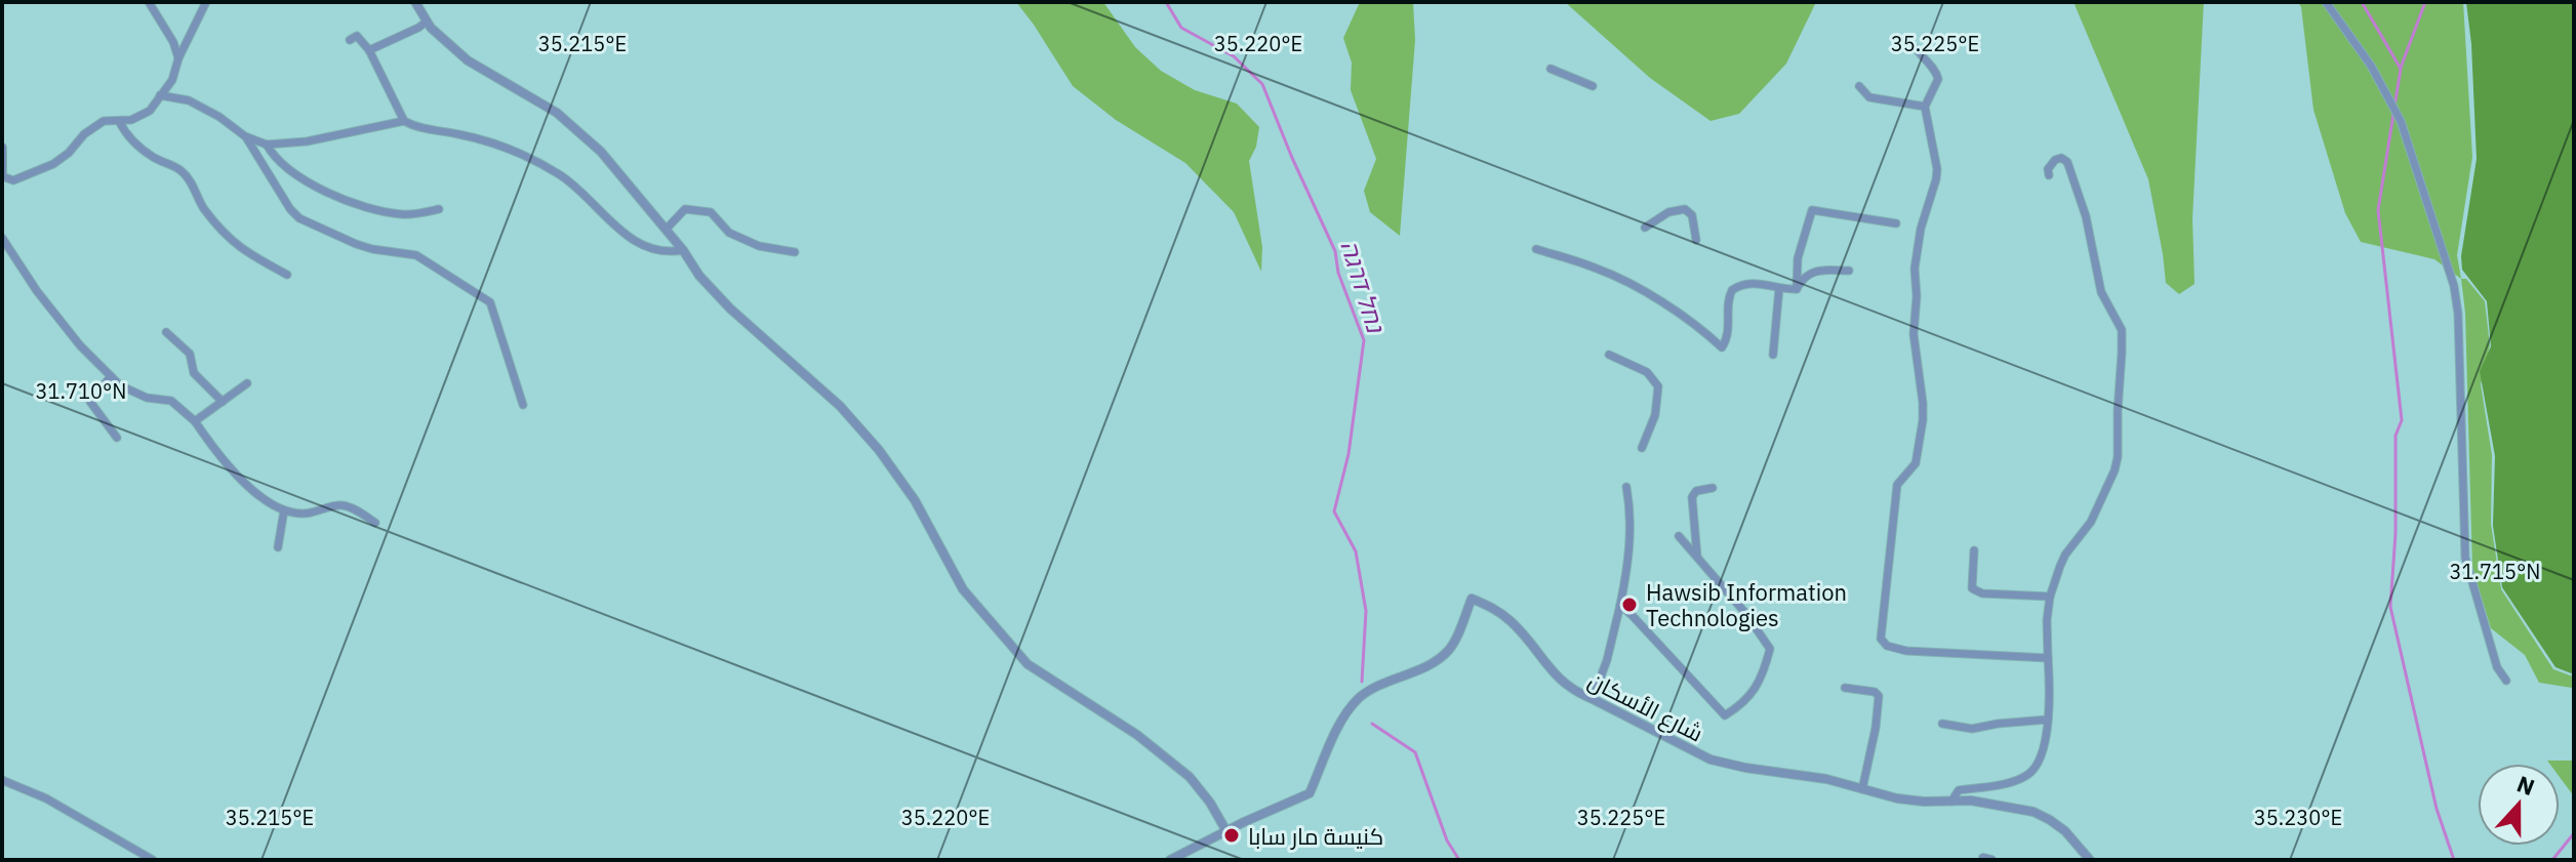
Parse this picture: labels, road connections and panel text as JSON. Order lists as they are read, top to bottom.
{
  "streets": {
    "street": ["شارع الأسكان"]
  },
  "water": ["נחל דרגה"],
  "places": ["Hawsib Information Technologies", "كنيسة مار سابا"],
  "north": "top",
  "coordinates": [
    "35.215°E",
    "35.220°E",
    "35.225°E",
    "31.710°N",
    "31.715°N",
    "35.230°E"
  ]
}
